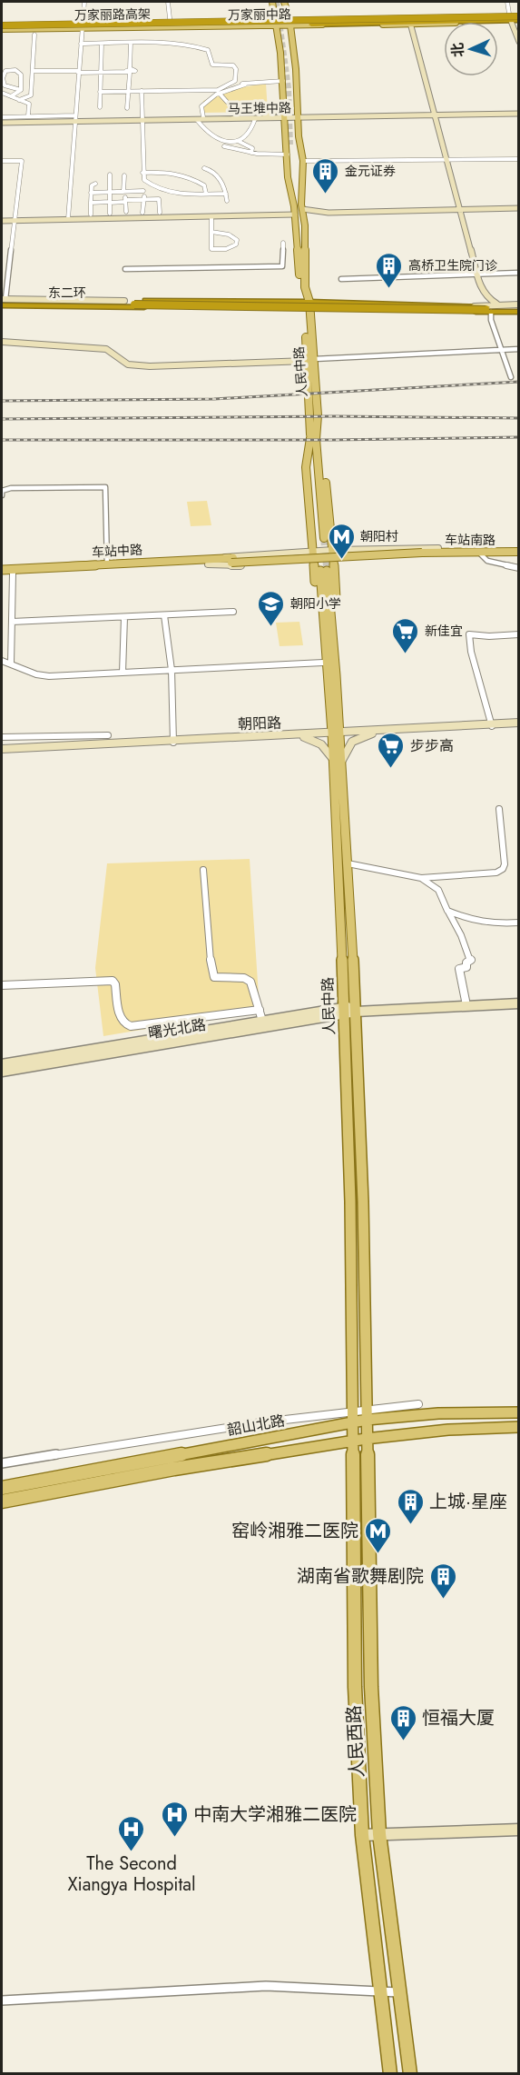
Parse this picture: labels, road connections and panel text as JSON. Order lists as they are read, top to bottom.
{
  "streets": {
    "highway": ["万家丽路高架", "东二环"],
    "main road": [
      "万家丽中路",
      "人民中路",
      "车站南路",
      "车站中路",
      "韶山北路",
      "人民西路"
    ],
    "street": ["马王堆中路", "朝阳路", "曙光北路"]
  },
  "crossings": [
    ["万家丽路高架", "万家丽中路"],
    ["万家丽中路", "人民中路"],
    ["马王堆中路", "人民中路"],
    ["人民中路", "朝阳路"],
    ["人民中路", "曙光北路"],
    ["人民中路", "韶山北路"],
    ["人民中路", "人民西路"],
    ["车站南路", "车站中路"],
    ["韶山北路", "人民西路"]
  ],
  "places": {
    "building": [
      "金元证券",
      "高桥卫生院门诊",
      "上城·星座",
      "湖南省歌舞剧院",
      "恒福大厦"
    ],
    "metro station": ["朝阳村", "窑岭湘雅二医院"],
    "school or university": ["朝阳小学"],
    "supermarket": ["新佳宜", "步步高"],
    "hospital": ["中南大学湘雅二医院", "The Second Xiangya Hospital"]
  },
  "north": "left"
}
